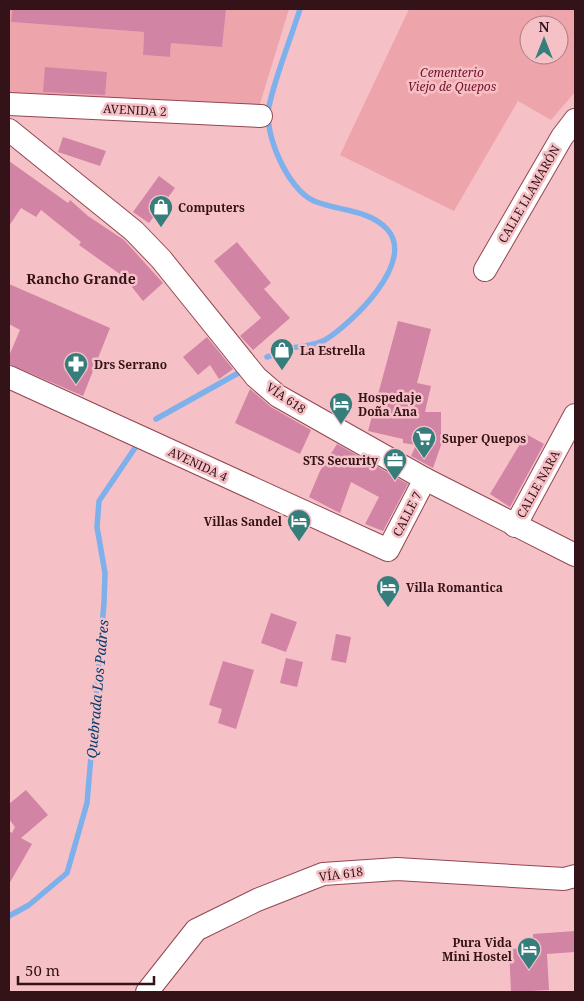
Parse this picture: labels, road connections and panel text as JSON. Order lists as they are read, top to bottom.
{
  "streets": {
    "street": [
      "AVENIDA 2",
      "CALLE LLAMARÓN",
      "VÍA 618",
      "AVENIDA 4",
      "CALLE NARA",
      "CALLE 7"
    ]
  },
  "crossings": [
    ["VÍA 618", "CALLE NARA"],
    ["VÍA 618", "CALLE 7"],
    ["AVENIDA 4", "CALLE 7"]
  ],
  "districts": ["Rancho Grande"],
  "water": ["Quebrada Los Padres"],
  "parks": ["Cementerio Viejo de Quepos"],
  "places": {
    "shop": ["Computers", "La Estrella"],
    "pharmacy": ["Drs Serrano"],
    "hotel": [
      "Hospedaje Doña Ana",
      "Villas Sandel",
      "Villa Romantica",
      "Pura Vida Mini Hostel"
    ],
    "supermarket": ["Super Quepos"],
    "office": ["STS Security"]
  },
  "scale_bar": "50 m",
  "north": "top"
}
